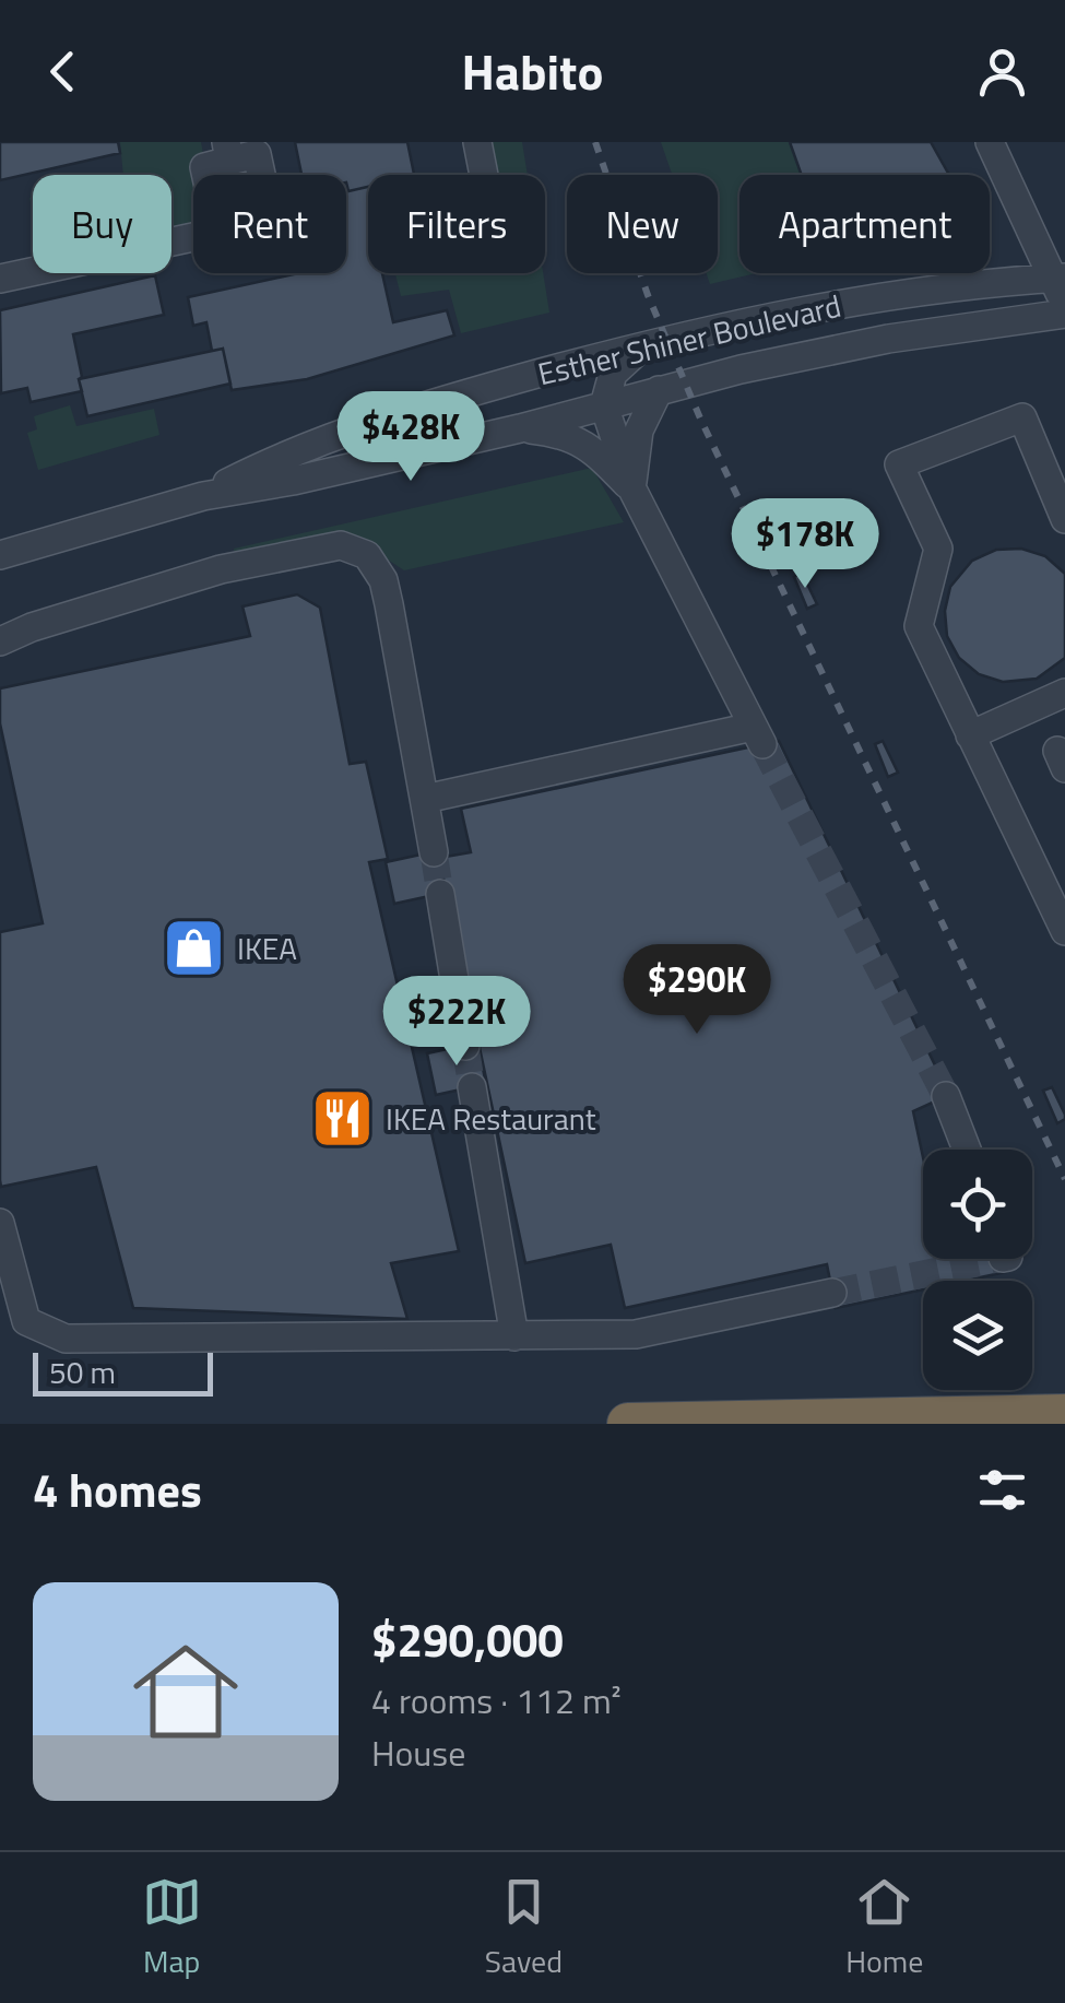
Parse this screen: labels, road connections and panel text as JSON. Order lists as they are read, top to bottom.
{
  "streets": {
    "street": ["Esther Shiner Boulevard"]
  },
  "places": {
    "shop": ["IKEA"],
    "restaurant": ["IKEA Restaurant"]
  },
  "scale_bar": "50 m",
  "page": {
    "header": "Habito",
    "chip": [
      "Buy",
      "Rent",
      "Filters",
      "New",
      "Apartment"
    ],
    "price": [
      "$428K",
      "$178K",
      "$290K",
      "$222K"
    ],
    "scale": "50 m",
    "heading": "4 homes",
    "list": [
      {
        "name": "$290,000",
        "note": "4 rooms · 112 m² · House"
      }
    ],
    "tabs": ["Map", "Saved", "Home"]
  }
}
